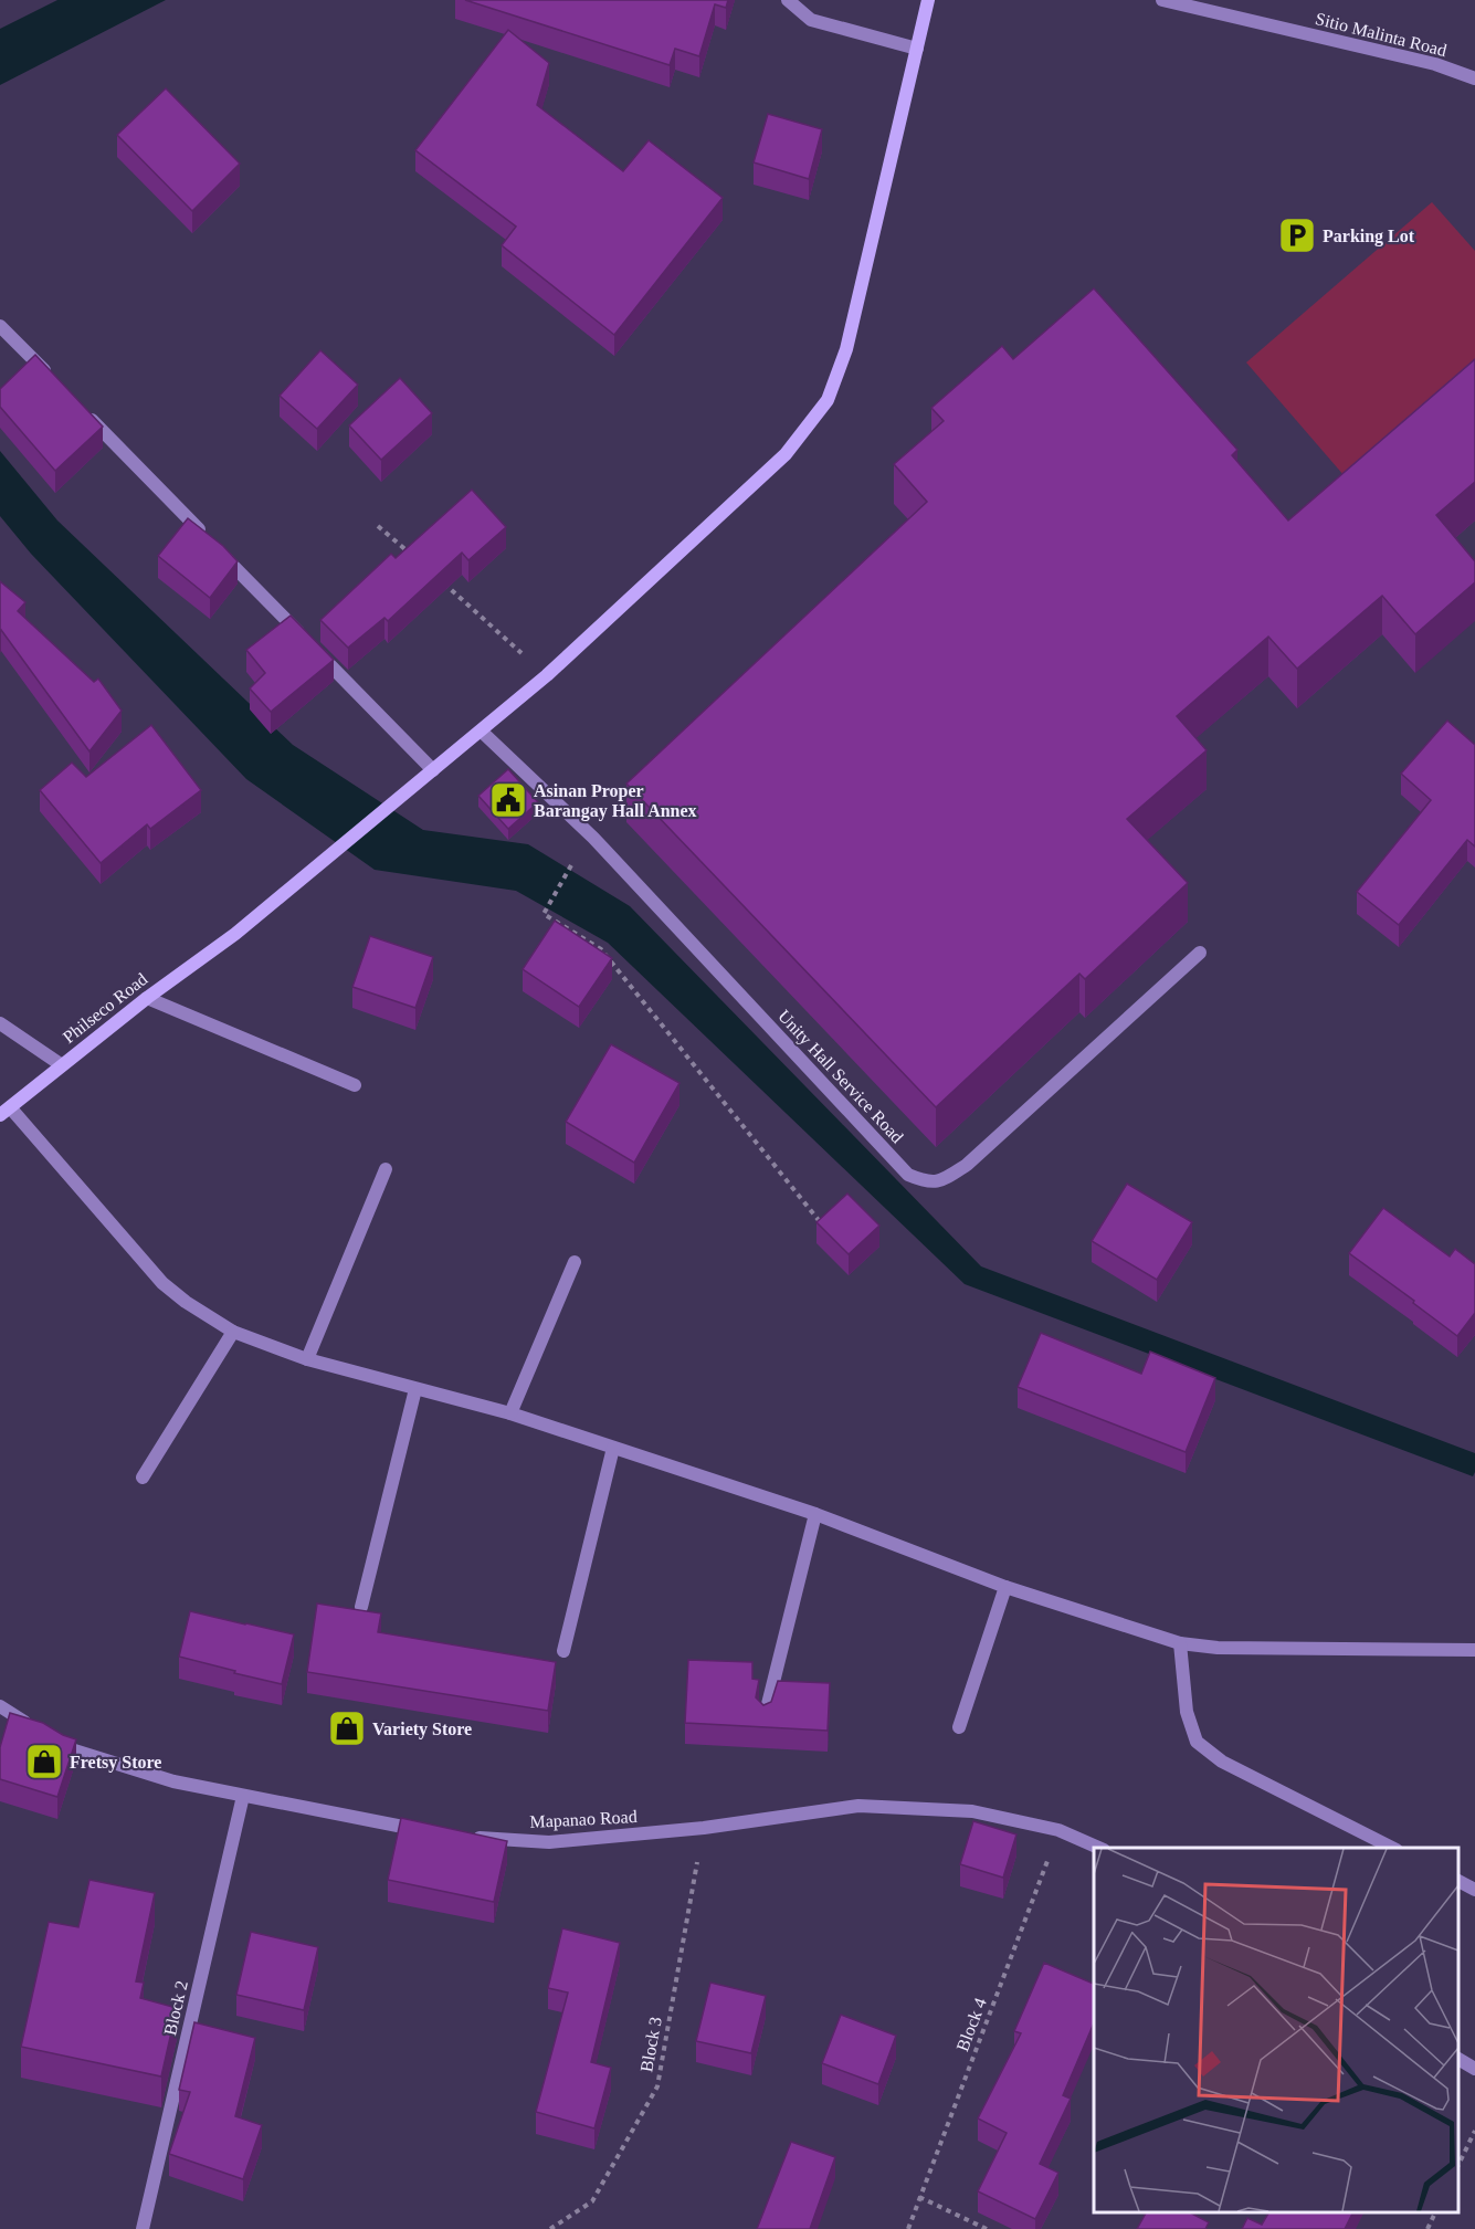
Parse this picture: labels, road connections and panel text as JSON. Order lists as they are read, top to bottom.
{
  "streets": {
    "street": [
      "Sitio Malinta Road",
      "Philseco Road",
      "Unity Hall Service Road",
      "Mapanao Road",
      "Block 2"
    ],
    "path": ["Block 4", "Block 3"]
  },
  "crossings": [
    ["Philseco Road", "Unity Hall Service Road"],
    ["Mapanao Road", "Block 4"],
    ["Mapanao Road", "Block 3"]
  ],
  "places": {
    "parking": ["Parking Lot"],
    "public building": ["Asinan Proper Barangay Hall Annex"],
    "shop": ["Variety Store", "Fretsy Store"]
  }
}
